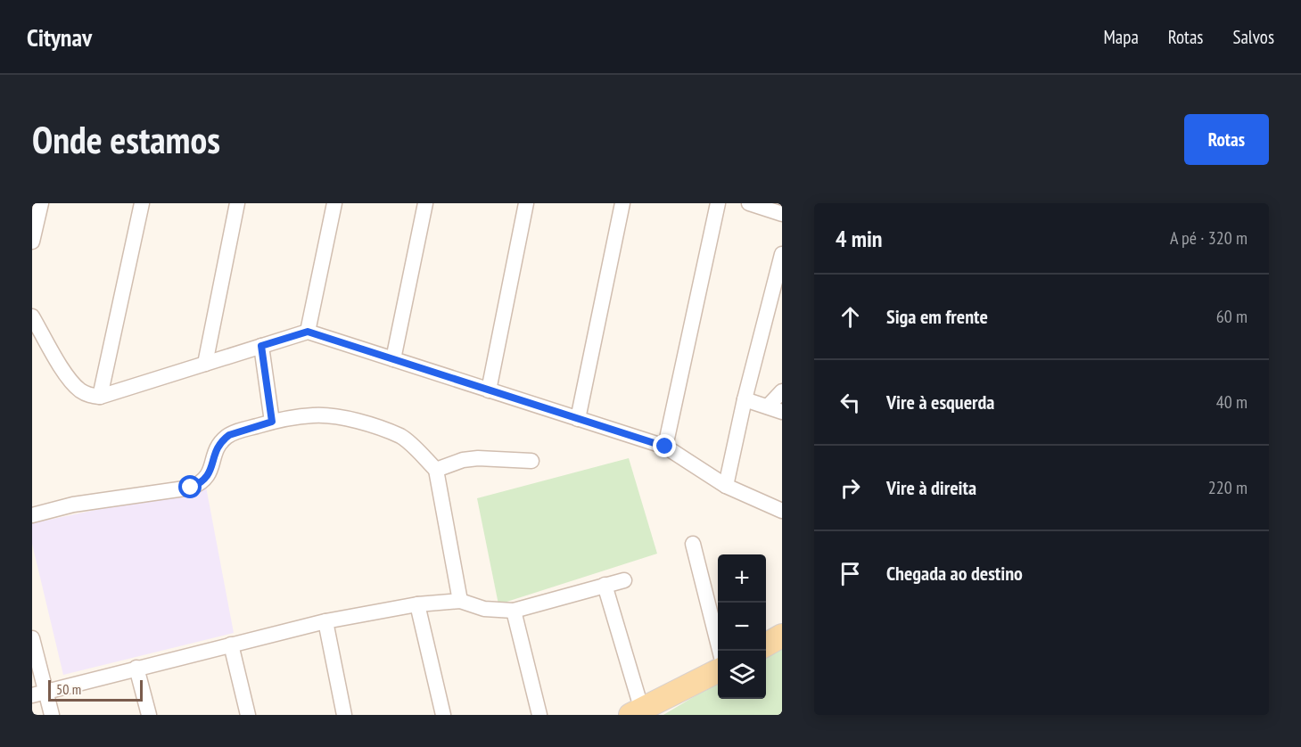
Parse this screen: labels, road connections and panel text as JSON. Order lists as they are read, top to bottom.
{
  "scale_bar": "50 m",
  "page": {
    "header": "Citynav",
    "nav": ["Mapa", "Rotas", "Salvos"],
    "buttons": "Rotas",
    "title": "Onde estamos",
    "heading": ["4 min", "A pé · 320 m"],
    "list": [
      ["Siga em frente", "60 m"],
      ["Vire à esquerda", "40 m"],
      ["Vire à direita", "220 m"],
      "Chegada ao destino"
    ],
    "map_buttons": ["+", "−"],
    "scale": "50 m"
  }
}
